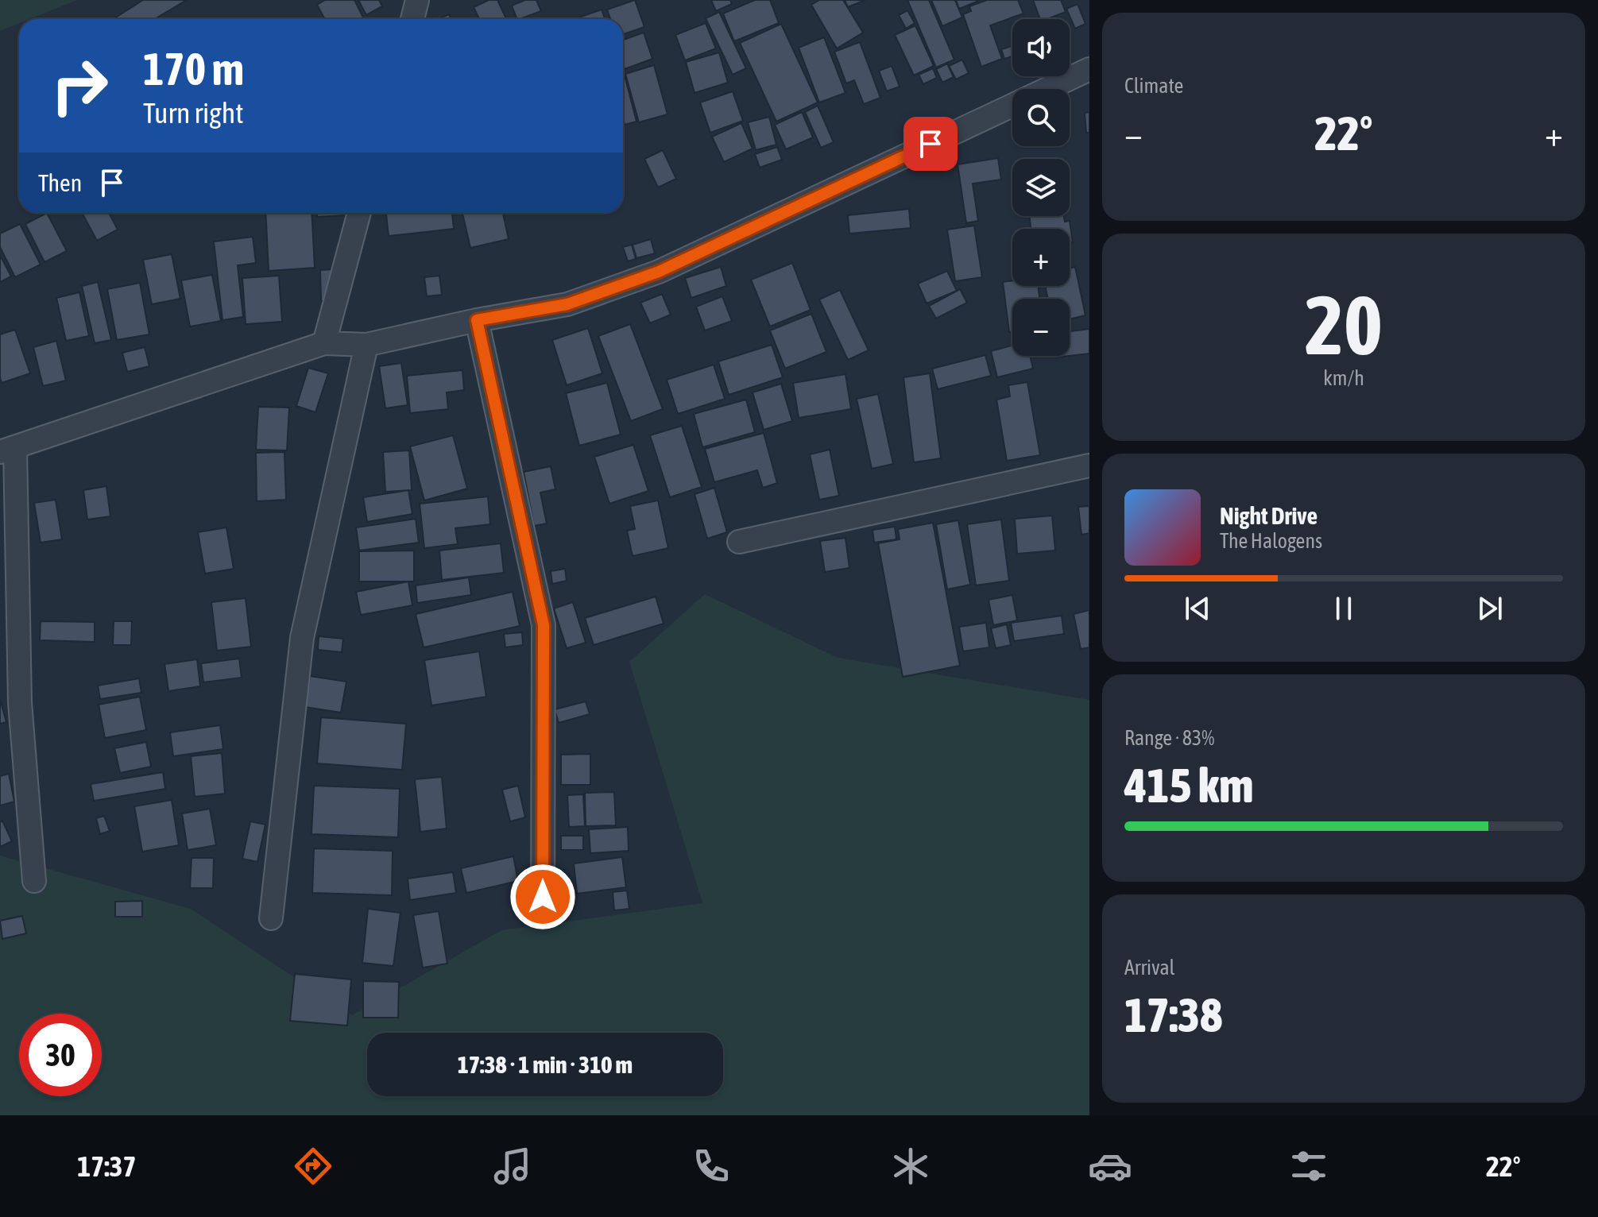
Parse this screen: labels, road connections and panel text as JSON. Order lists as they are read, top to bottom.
{
  "page": {
    "tile": [
      "Climate",
      ["20", "km/h"],
      ["Range · 83%", "415 km"],
      ["Arrival", "17:38"]
    ],
    "map_buttons": ["+", "−"],
    "turn": ["170 m", "Turn right"],
    "heat": ["−", "22°", "+"],
    "then": "Then",
    "song": ["Night Drive", "The Halogens"],
    "limit": "30",
    "trip": "17:38 · 1 min · 310 m",
    "tabs": ["17:37", "22°"]
  }
}
